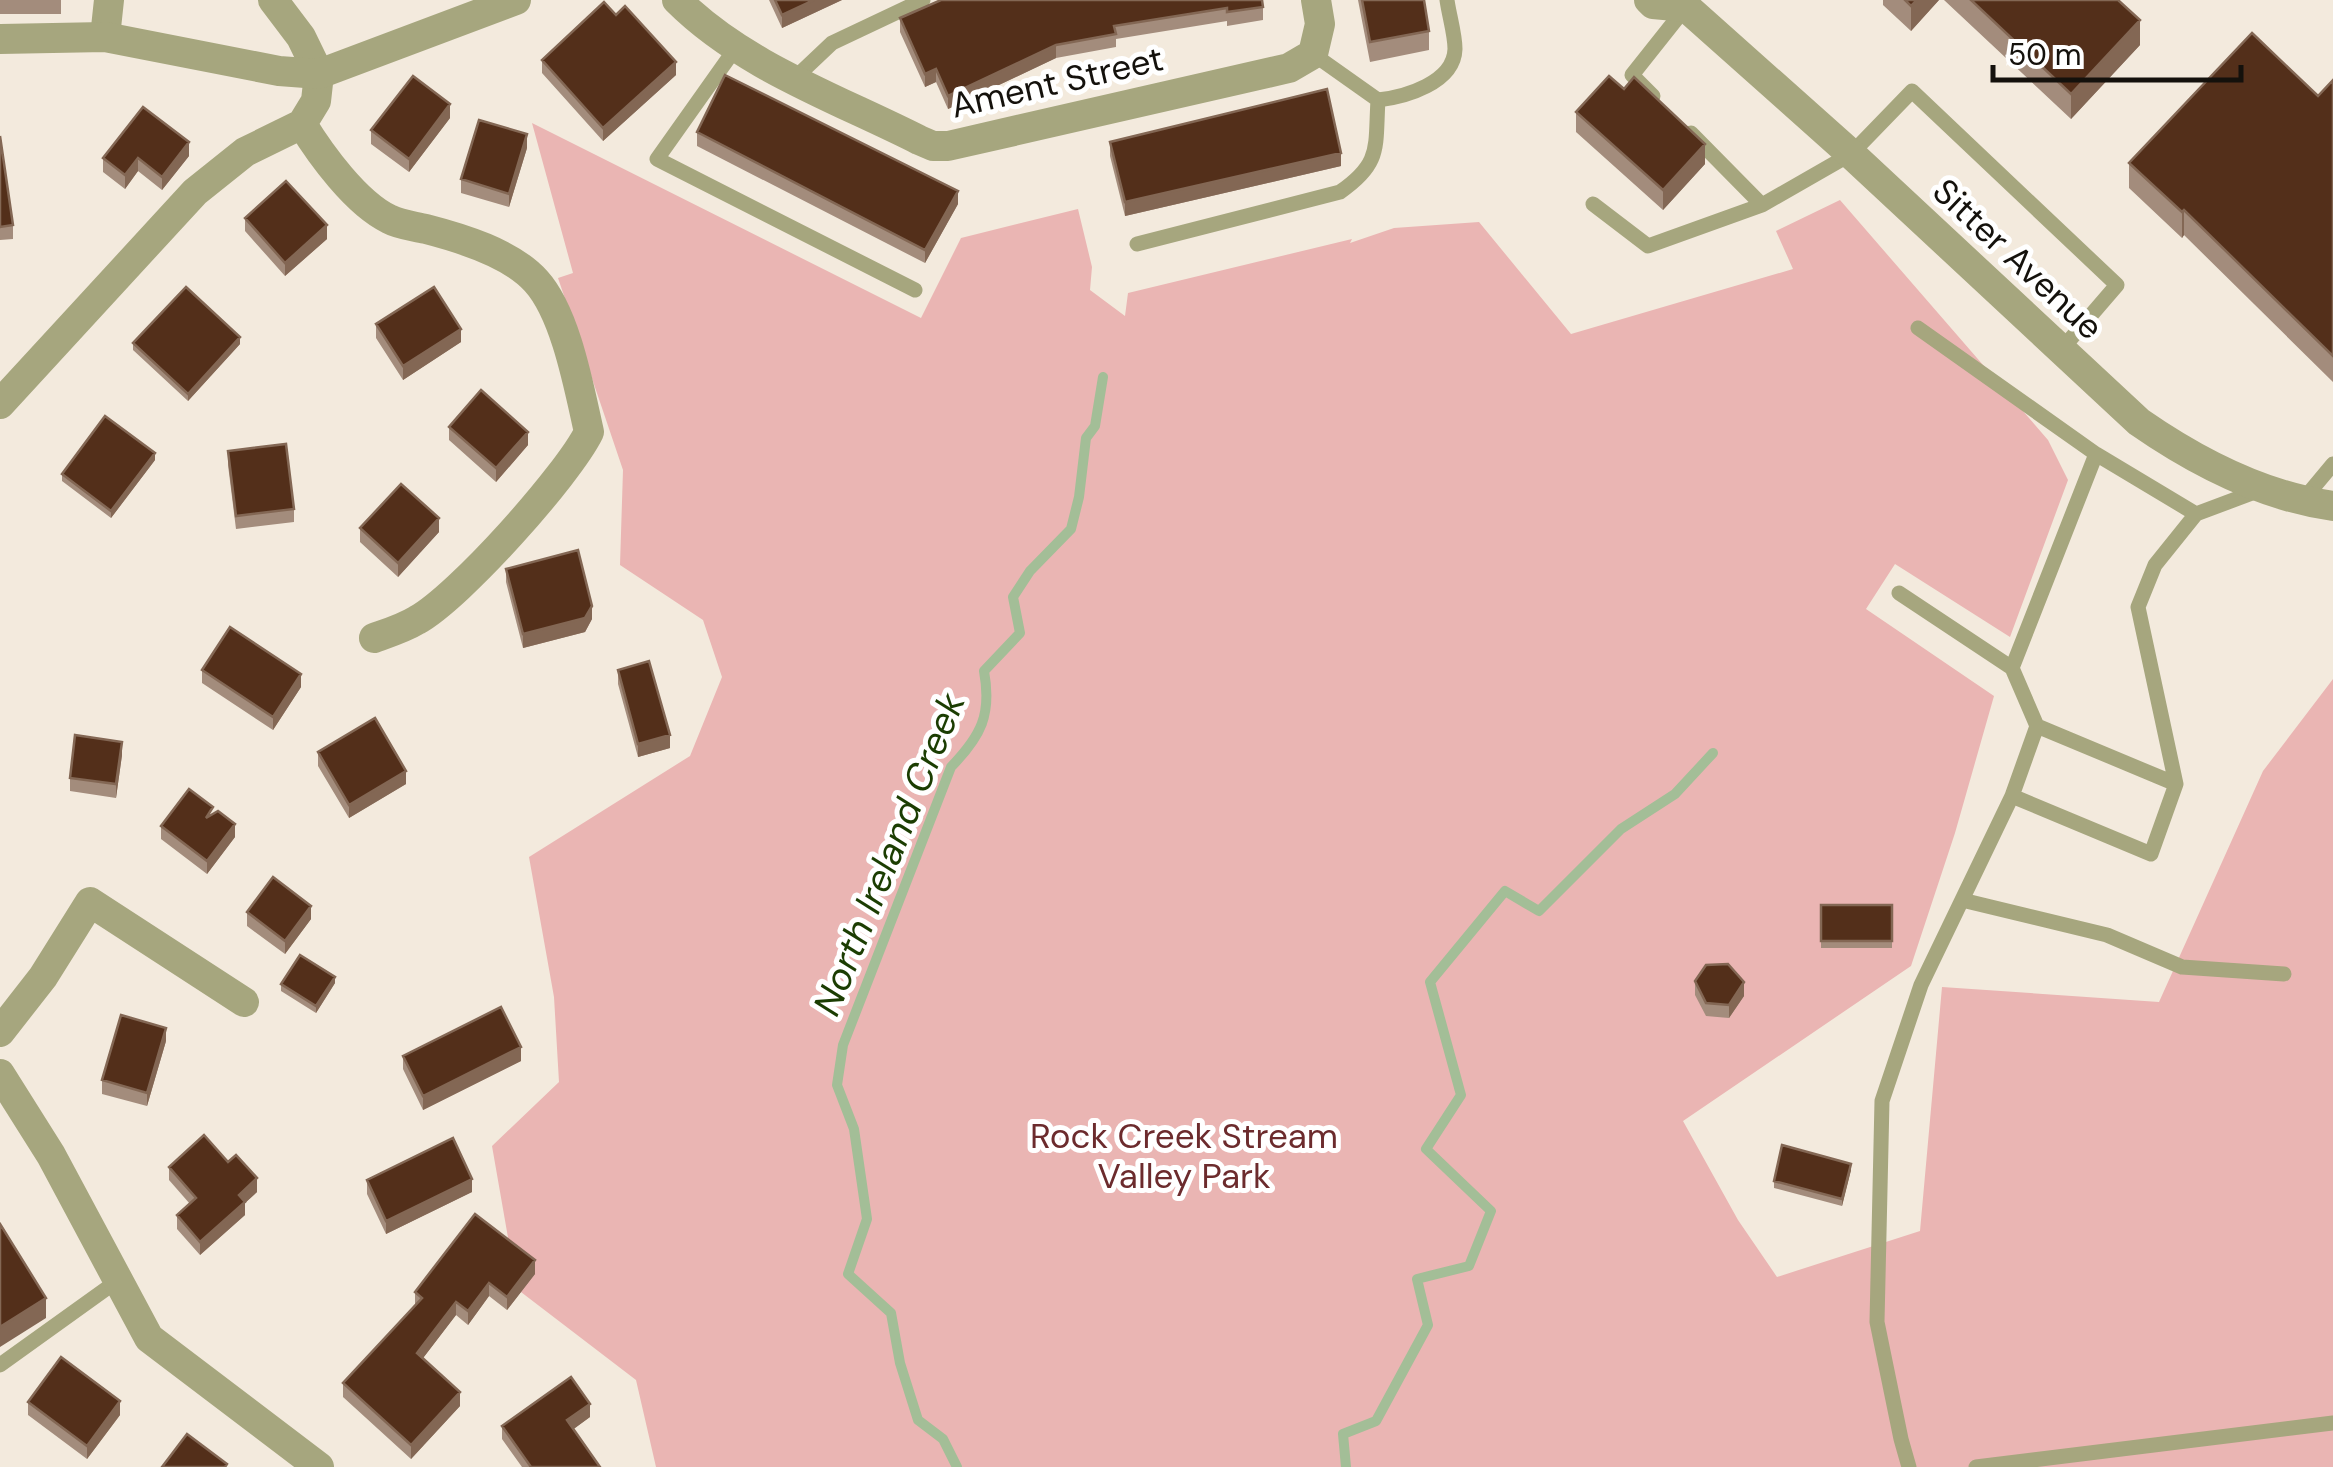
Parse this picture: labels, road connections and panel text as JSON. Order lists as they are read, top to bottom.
{
  "streets": {
    "street": ["Ament Street", "Sitter Avenue"]
  },
  "water": ["North Ireland Creek"],
  "parks": ["Rock Creek Stream Valley Park"],
  "scale_bar": "50 m"
}
